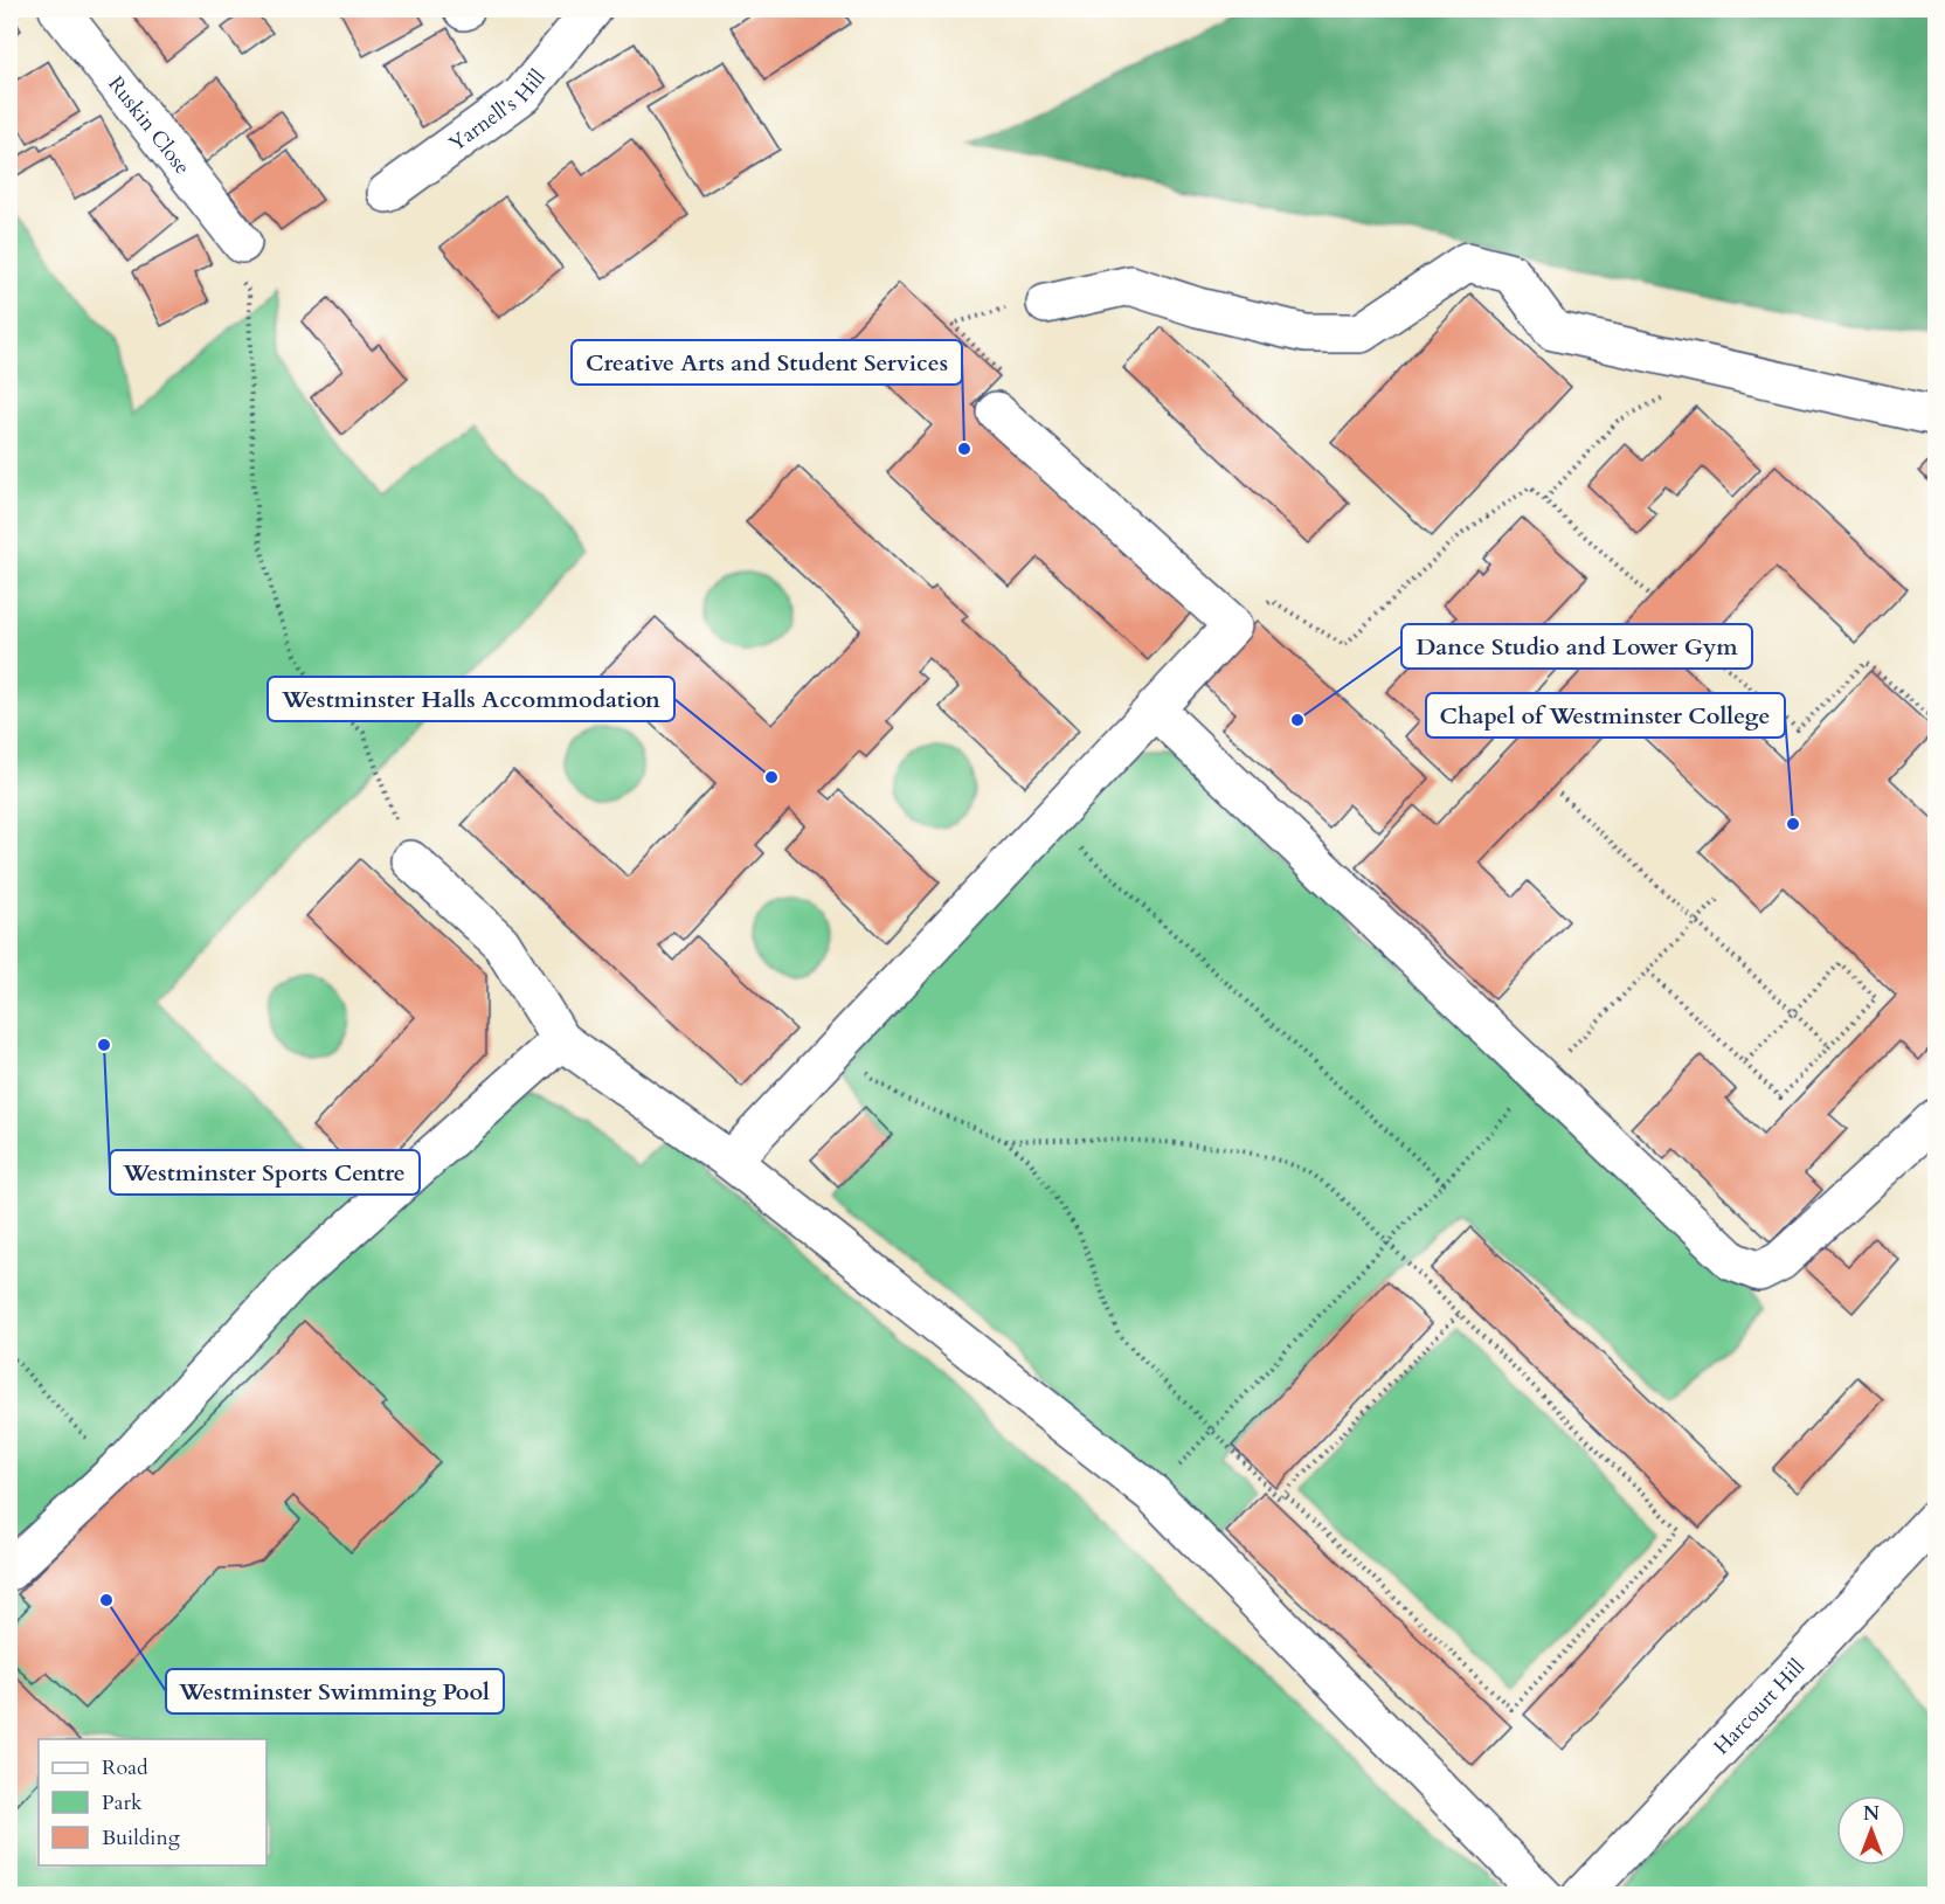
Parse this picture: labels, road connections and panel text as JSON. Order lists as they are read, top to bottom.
{
  "streets": {
    "street": ["Yarnell's Hill", "Ruskin Close", "Harcourt Hill"]
  },
  "places": [
    "Creative Arts and Student Services",
    "Dance Studio and Lower Gym",
    "Westminster Halls Accommodation",
    "Chapel of Westminster College",
    "Westminster Sports Centre",
    "Westminster Swimming Pool"
  ],
  "legend": ["Road", "Park", "Building"],
  "north": "top"
}
